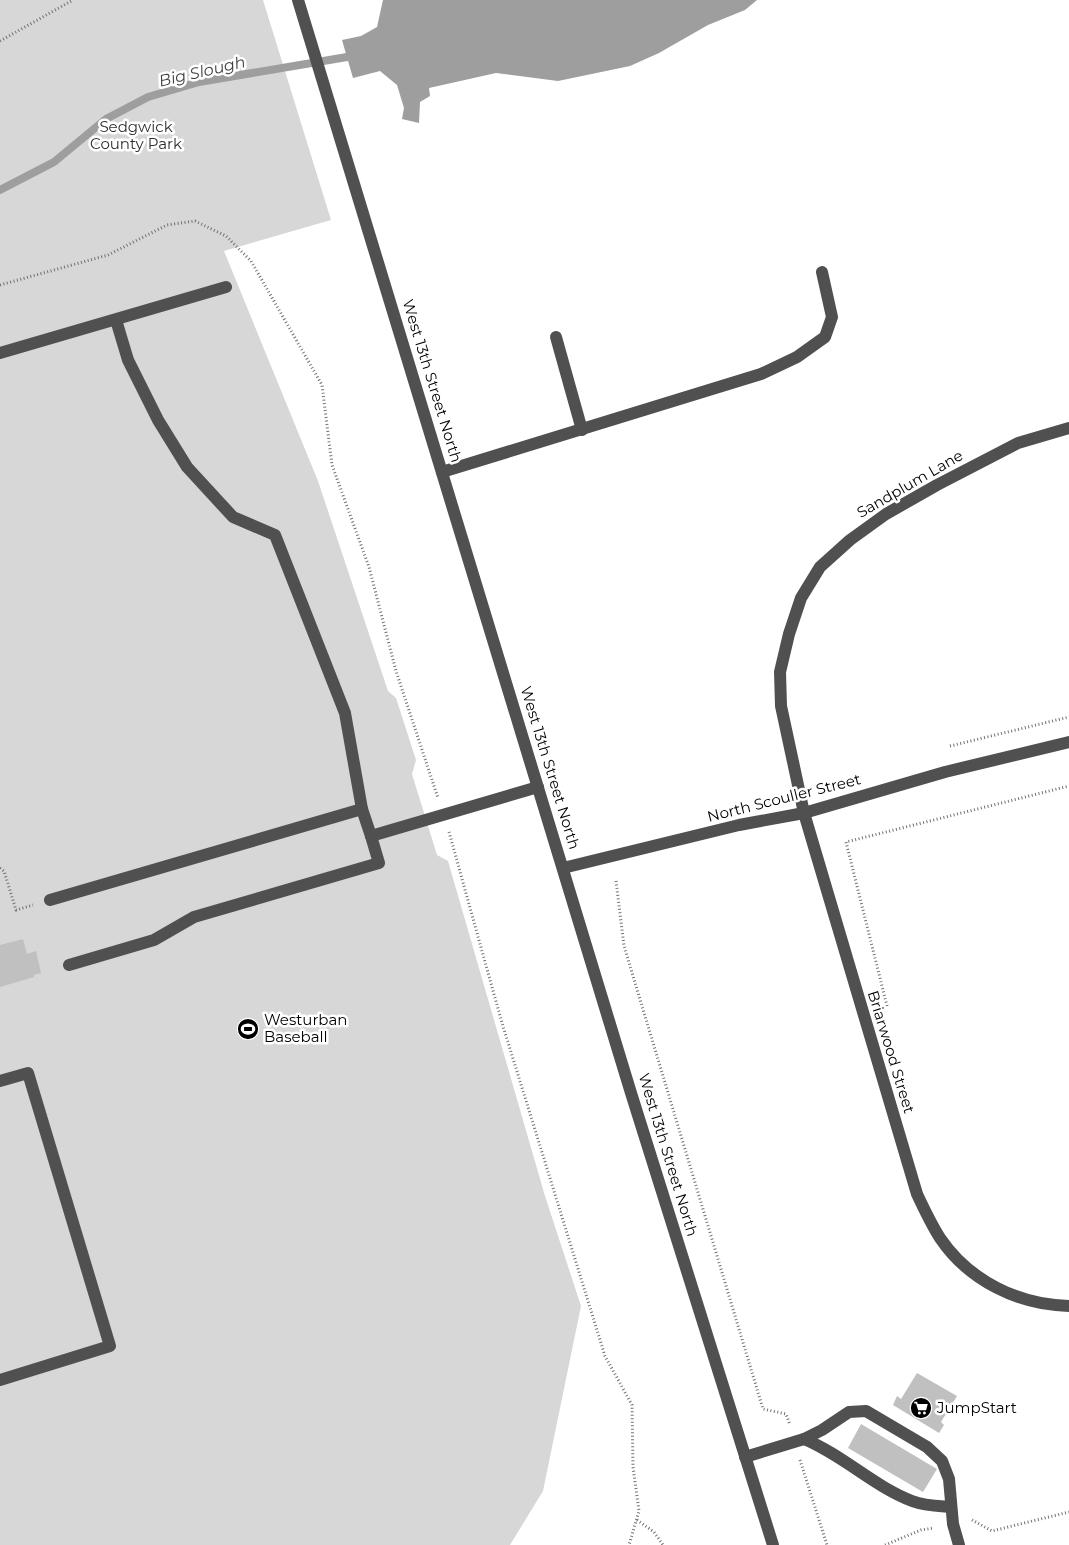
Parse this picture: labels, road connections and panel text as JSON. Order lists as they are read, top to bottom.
{
  "streets": {
    "street": [
      "West 13th Street North",
      "Sandplum Lane",
      "North Scouller Street",
      "Briarwood Street"
    ]
  },
  "crossings": [
    ["West 13th Street North", "North Scouller Street"],
    ["Sandplum Lane", "North Scouller Street"],
    ["Sandplum Lane", "Briarwood Street"],
    ["North Scouller Street", "Briarwood Street"]
  ],
  "water": ["Big Slough"],
  "parks": ["Sedgwick County Park"],
  "places": {
    "sports": ["Westurban Baseball"],
    "supermarket": ["JumpStart"]
  }
}
